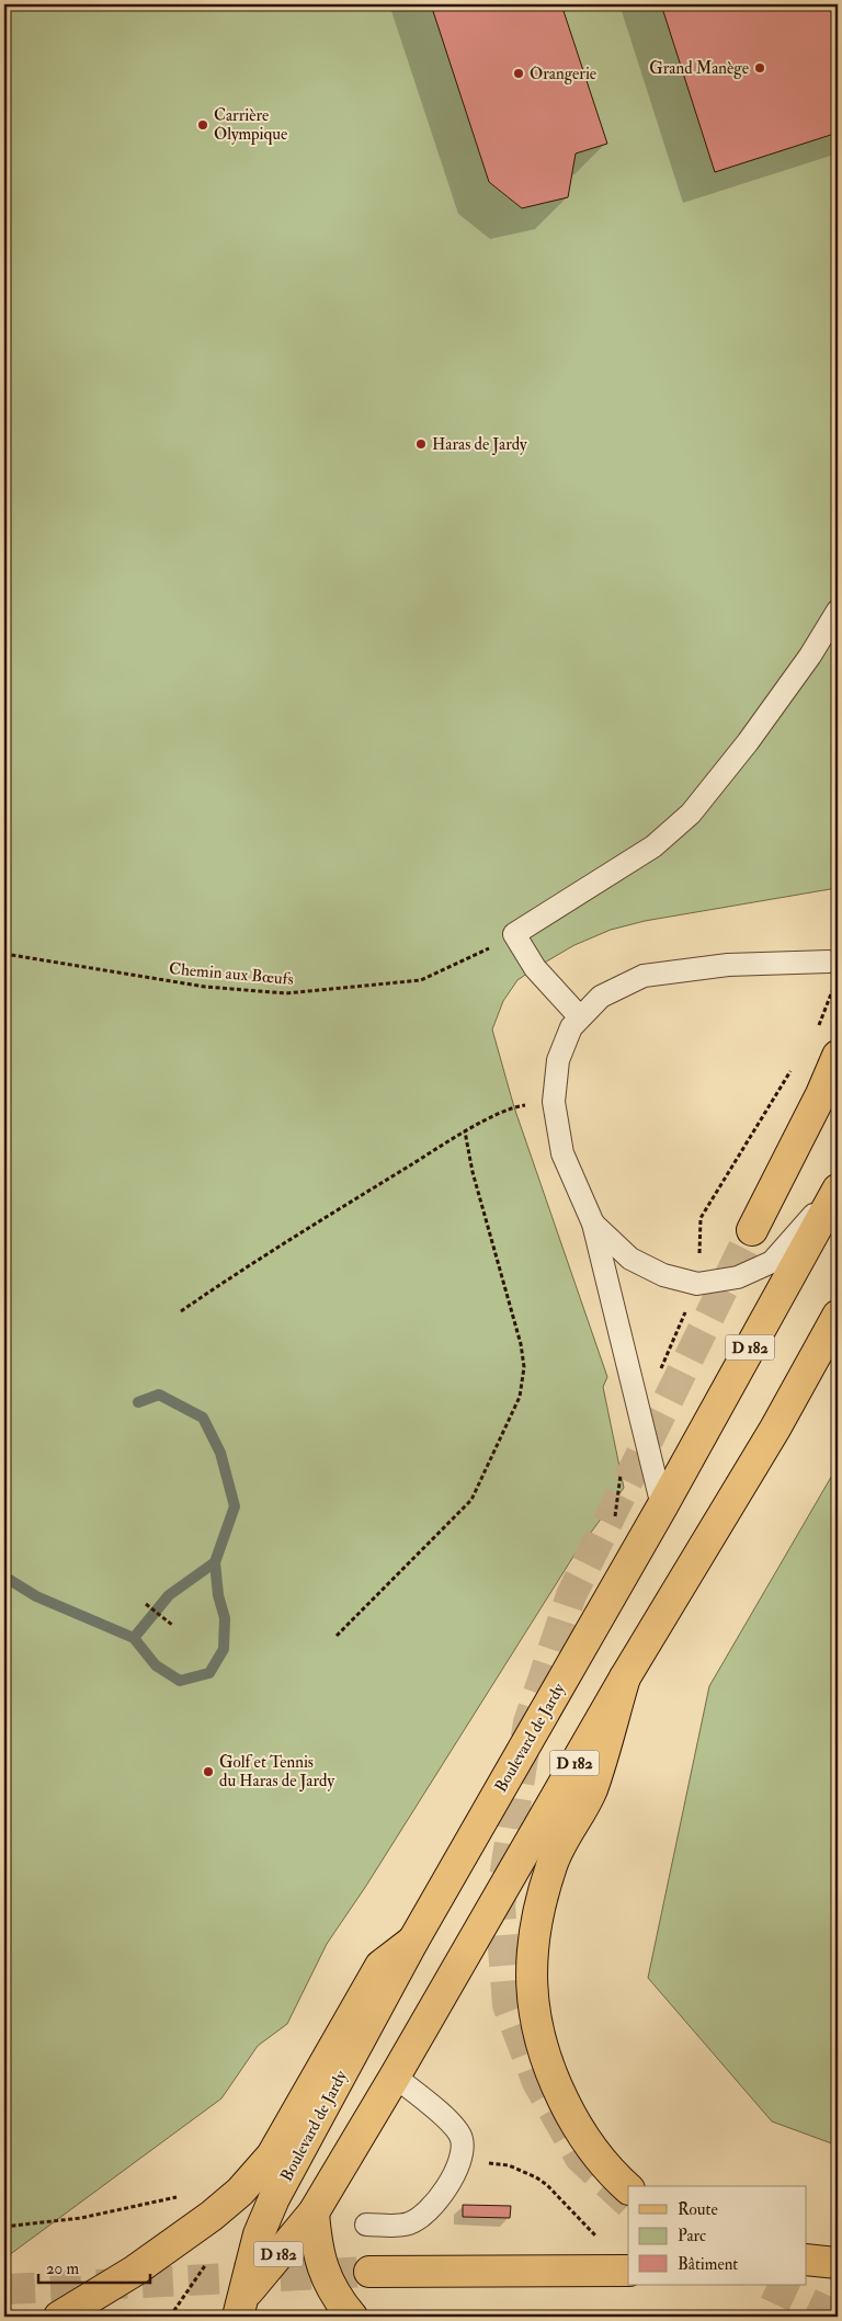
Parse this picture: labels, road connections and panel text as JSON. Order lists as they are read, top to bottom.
{
  "streets": {
    "main road": ["D 182", "Boulevard de Jardy"],
    "path": ["Chemin aux Bœufs"]
  },
  "crossings": [
    ["D 182", "Boulevard de Jardy"]
  ],
  "places": [
    "Grand Manège",
    "Orangerie",
    "Carrière Olympique",
    "Haras de Jardy",
    "Golf et Tennis du Haras de Jardy"
  ],
  "legend": ["Route", "Parc", "Bâtiment"],
  "scale_bar": "20 m"
}
